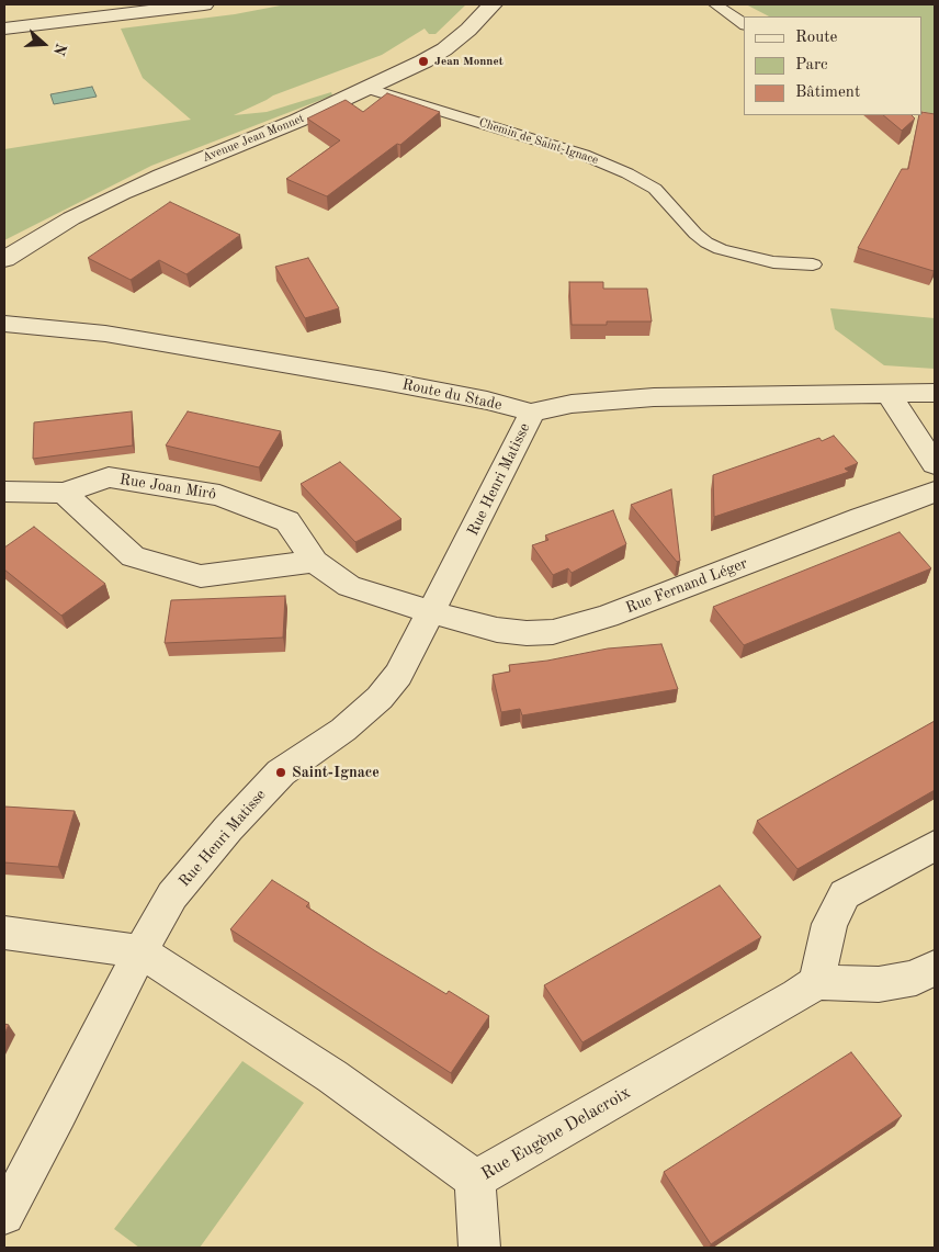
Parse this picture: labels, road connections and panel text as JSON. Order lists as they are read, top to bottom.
{
  "streets": {
    "street": [
      "Avenue Jean Monnet",
      "Route du Stade",
      "Rue Henri Matisse",
      "Rue Joan Mirô",
      "Rue Fernand Léger",
      "Rue Eugène Delacroix"
    ],
    "lane": ["Chemin de Saint-Ignace"]
  },
  "crossings": [
    ["Avenue Jean Monnet", "Chemin de Saint-Ignace"],
    ["Route du Stade", "Rue Henri Matisse"],
    ["Rue Henri Matisse", "Rue Joan Mirô"],
    ["Rue Henri Matisse", "Rue Fernand Léger"],
    ["Rue Henri Matisse", "Rue Eugène Delacroix"],
    ["Rue Joan Mirô", "Rue Fernand Léger"]
  ],
  "places": ["Jean Monnet", "Saint-Ignace"],
  "legend": ["Route", "Parc", "Bâtiment"],
  "north": "right"
}
